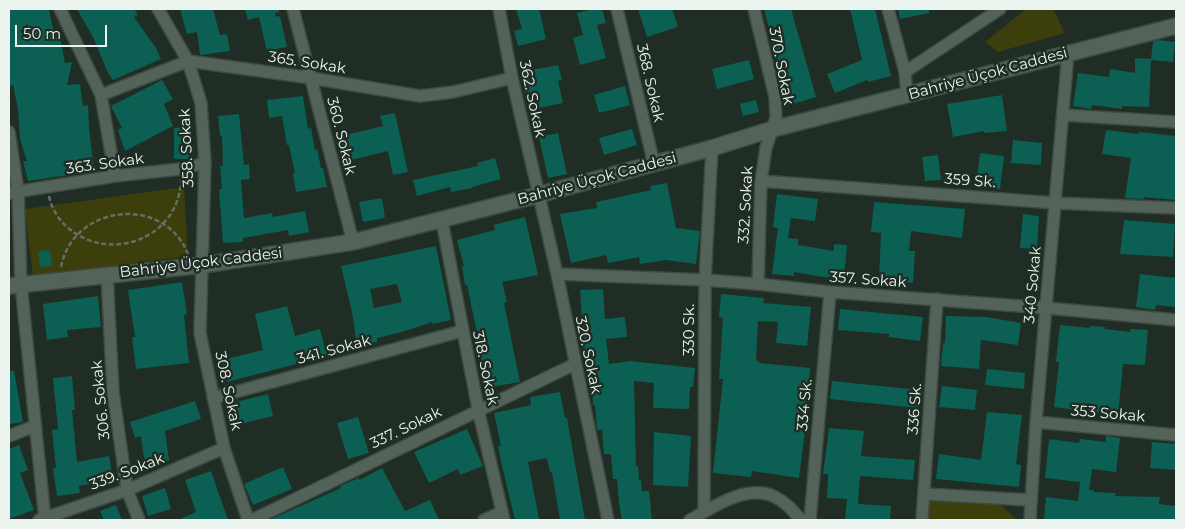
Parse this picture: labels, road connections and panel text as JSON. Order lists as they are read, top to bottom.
{
  "streets": {
    "street": [
      "365. Sokak",
      "370. Sokak",
      "Bahriye Üçok Caddesi",
      "368. Sokak",
      "362. Sokak",
      "360. Sokak",
      "358. Sokak",
      "363. Sokak",
      "359 Sk.",
      "332. Sokak",
      "357. Sokak",
      "340 Sokak",
      "330 Sk.",
      "341. Sokak",
      "320. Sokak",
      "318. Sokak",
      "308. Sokak",
      "306. Sokak",
      "334 Sk.",
      "336 Sk.",
      "353 Sokak",
      "337. Sokak",
      "339. Sokak"
    ]
  },
  "crossings": [
    ["365. Sokak", "362. Sokak"],
    ["365. Sokak", "360. Sokak"],
    ["365. Sokak", "358. Sokak"],
    ["370. Sokak", "Bahriye Üçok Caddesi"],
    ["370. Sokak", "332. Sokak"],
    ["Bahriye Üçok Caddesi", "368. Sokak"],
    ["Bahriye Üçok Caddesi", "362. Sokak"],
    ["Bahriye Üçok Caddesi", "360. Sokak"],
    ["Bahriye Üçok Caddesi", "358. Sokak"],
    ["Bahriye Üçok Caddesi", "332. Sokak"],
    ["Bahriye Üçok Caddesi", "340 Sokak"],
    ["Bahriye Üçok Caddesi", "330 Sk."],
    ["Bahriye Üçok Caddesi", "320. Sokak"],
    ["Bahriye Üçok Caddesi", "318. Sokak"],
    ["Bahriye Üçok Caddesi", "308. Sokak"],
    ["Bahriye Üçok Caddesi", "306. Sokak"],
    ["362. Sokak", "320. Sokak"],
    ["358. Sokak", "363. Sokak"],
    ["358. Sokak", "308. Sokak"],
    ["359 Sk.", "332. Sokak"],
    ["359 Sk.", "340 Sokak"],
    ["332. Sokak", "357. Sokak"],
    ["357. Sokak", "340 Sokak"],
    ["357. Sokak", "330 Sk."],
    ["357. Sokak", "320. Sokak"],
    ["357. Sokak", "334 Sk."],
    ["357. Sokak", "336 Sk."],
    ["340 Sokak", "353 Sokak"],
    ["341. Sokak", "318. Sokak"],
    ["341. Sokak", "308. Sokak"],
    ["320. Sokak", "337. Sokak"],
    ["318. Sokak", "337. Sokak"],
    ["308. Sokak", "337. Sokak"],
    ["308. Sokak", "339. Sokak"],
    ["306. Sokak", "339. Sokak"]
  ],
  "scale_bar": "50 m"
}
